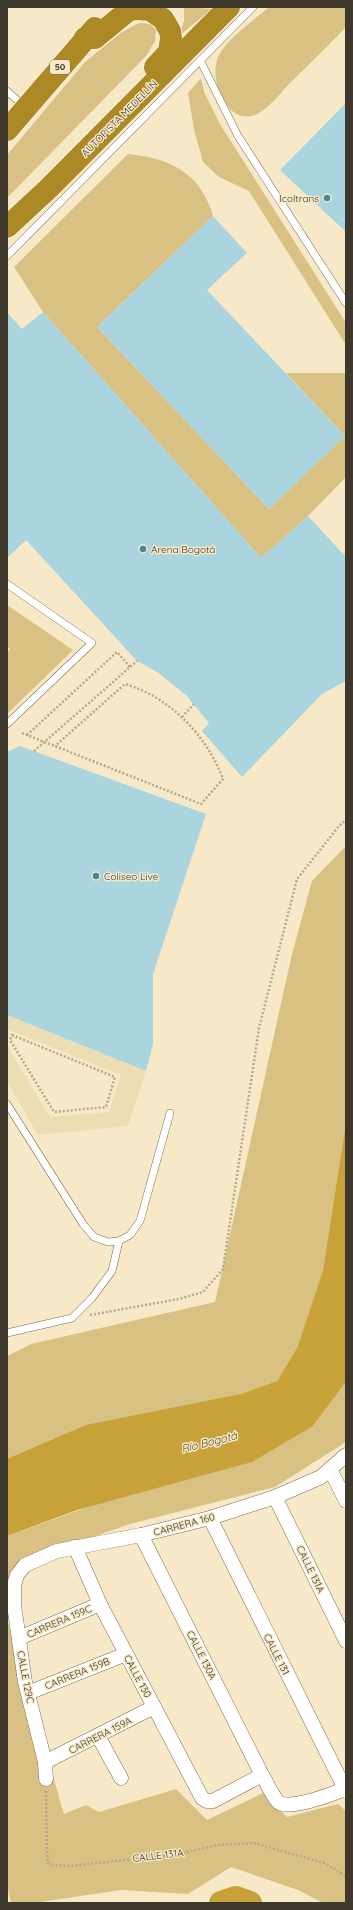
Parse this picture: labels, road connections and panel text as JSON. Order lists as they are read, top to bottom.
{
  "streets": {
    "highway": ["50", "AUTOPISTA MEDELLÍN"],
    "street": [
      "CARRERA 160",
      "CALLE 131A",
      "CARRERA 159C",
      "CALLE 131",
      "CALLE 130A",
      "CARRERA 159B",
      "CALLE 130",
      "CALLE 129C",
      "CARRERA 159A"
    ]
  },
  "crossings": [
    ["CARRERA 160", "CALLE 131A"],
    ["CARRERA 160", "CALLE 131"],
    ["CARRERA 160", "CALLE 130A"],
    ["CARRERA 160", "CALLE 130"],
    ["CARRERA 160", "CALLE 129C"],
    ["CALLE 131A", "CALLE 129C"],
    ["CARRERA 159C", "CALLE 130"],
    ["CARRERA 159C", "CALLE 129C"],
    ["CALLE 131", "CALLE 130A"],
    ["CALLE 130A", "CALLE 130"],
    ["CARRERA 159B", "CALLE 130"],
    ["CARRERA 159B", "CALLE 129C"],
    ["CALLE 130", "CARRERA 159A"],
    ["CALLE 129C", "CARRERA 159A"]
  ],
  "water": ["Río Bogotá"],
  "places": ["Icoltrans", "Arena Bogotá", "Coliseo Live"]
}
